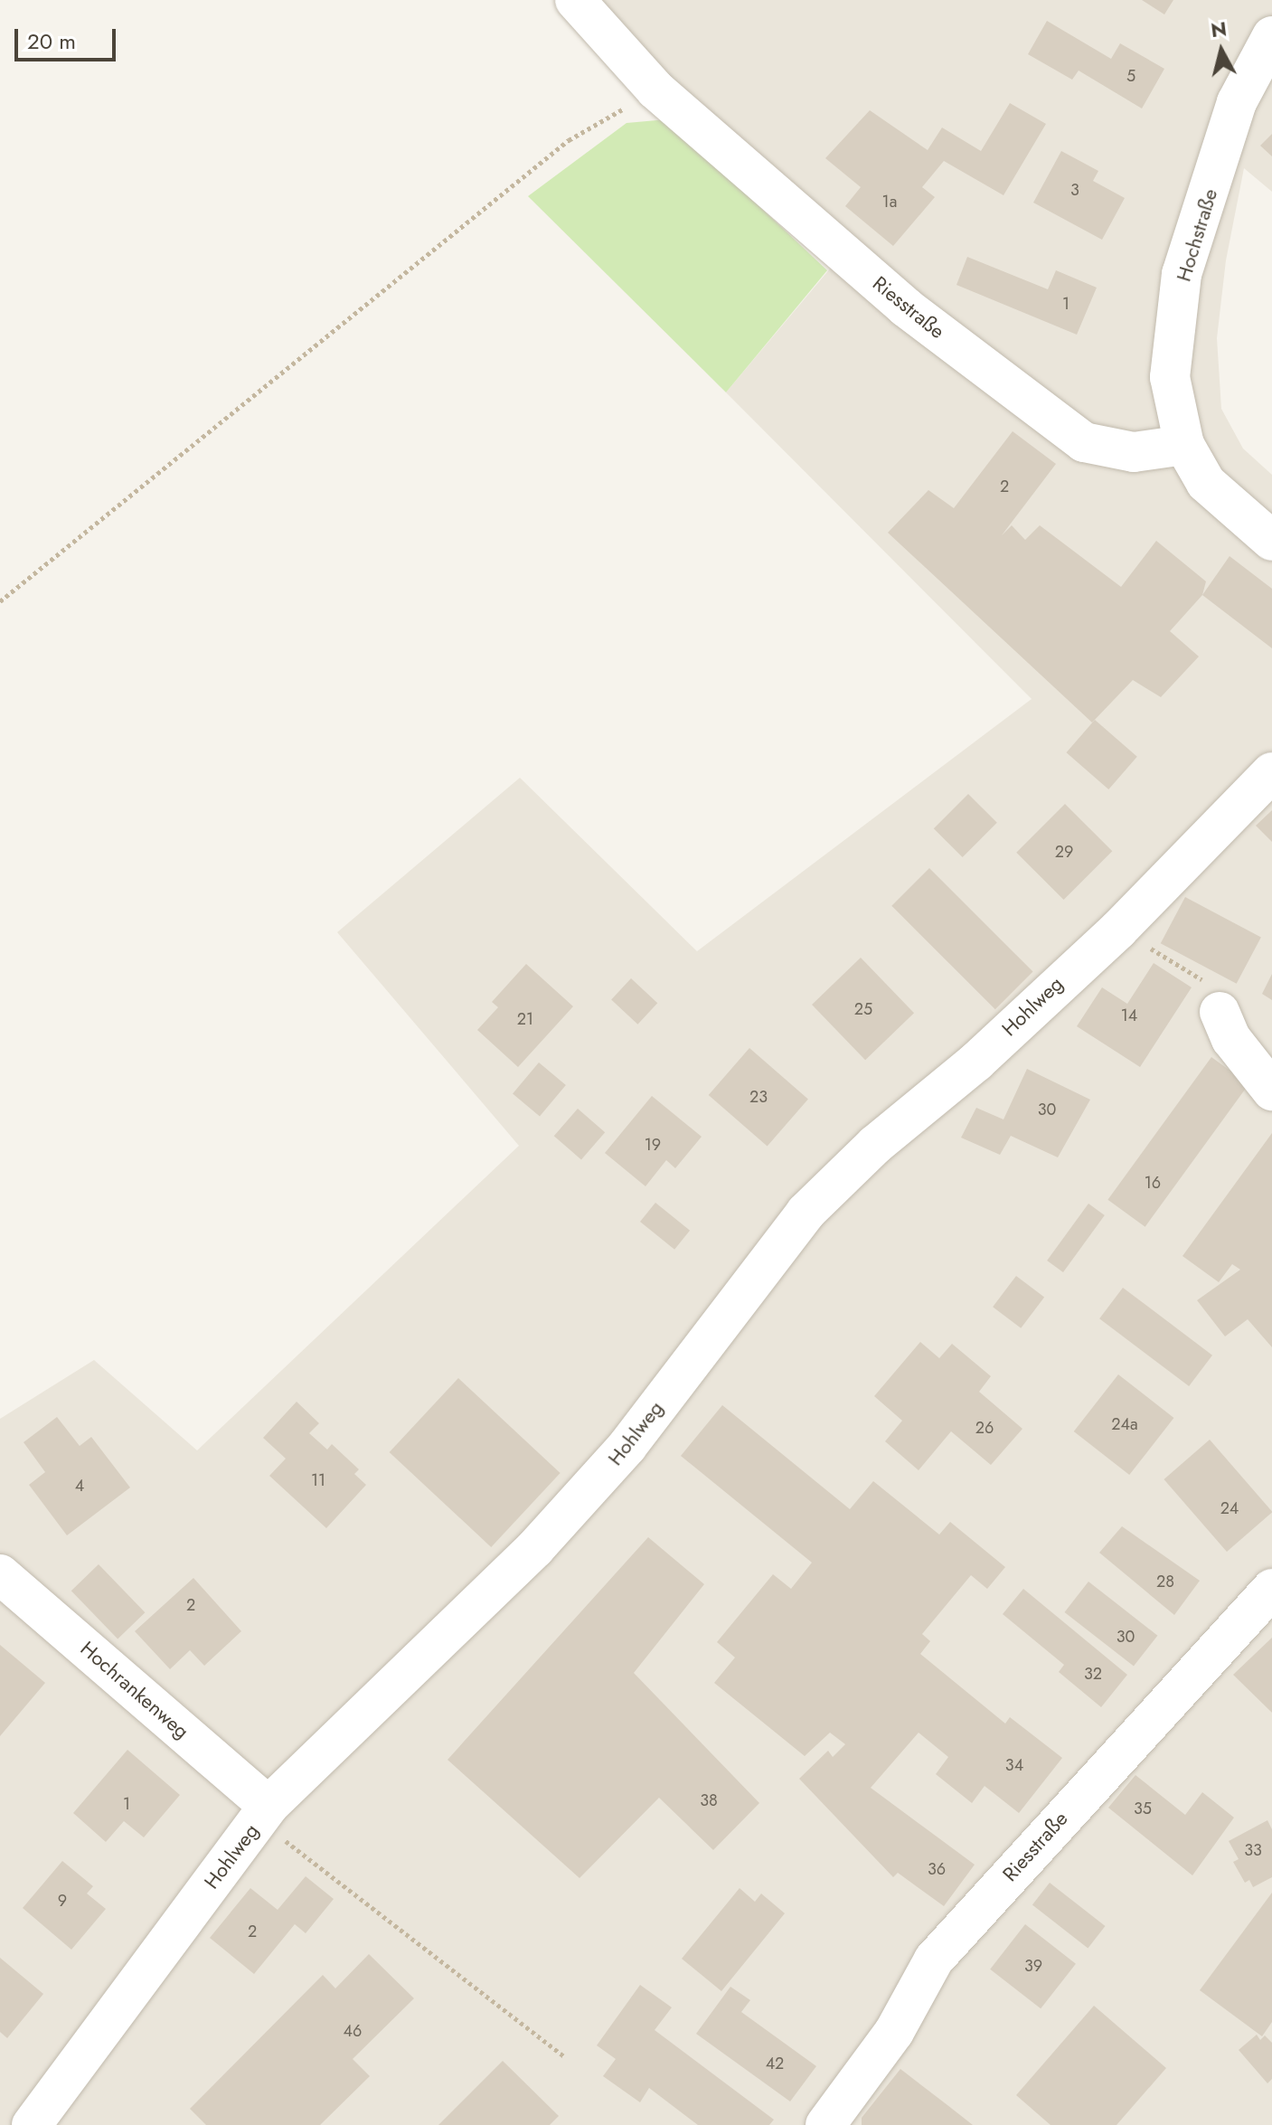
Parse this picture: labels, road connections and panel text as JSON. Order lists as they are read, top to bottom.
{
  "streets": {
    "street": [
      "Hochstraße",
      "Riesstraße",
      "Hohlweg",
      "Hochrankenweg"
    ]
  },
  "crossings": [
    ["Hochstraße", "Riesstraße"],
    ["Hohlweg", "Hochrankenweg"]
  ],
  "house_numbers": [
    "5",
    "3",
    "1a",
    "1",
    "2",
    "29",
    "25",
    "14",
    "21",
    "23",
    "30",
    "19",
    "16",
    "24a",
    "26",
    "11",
    "4",
    "24",
    "28",
    "2",
    "30",
    "32",
    "34",
    "38",
    "1",
    "35",
    "33",
    "36",
    "9",
    "2",
    "39",
    "46",
    "42"
  ],
  "scale_bar": "20 m",
  "north": "top"
}
